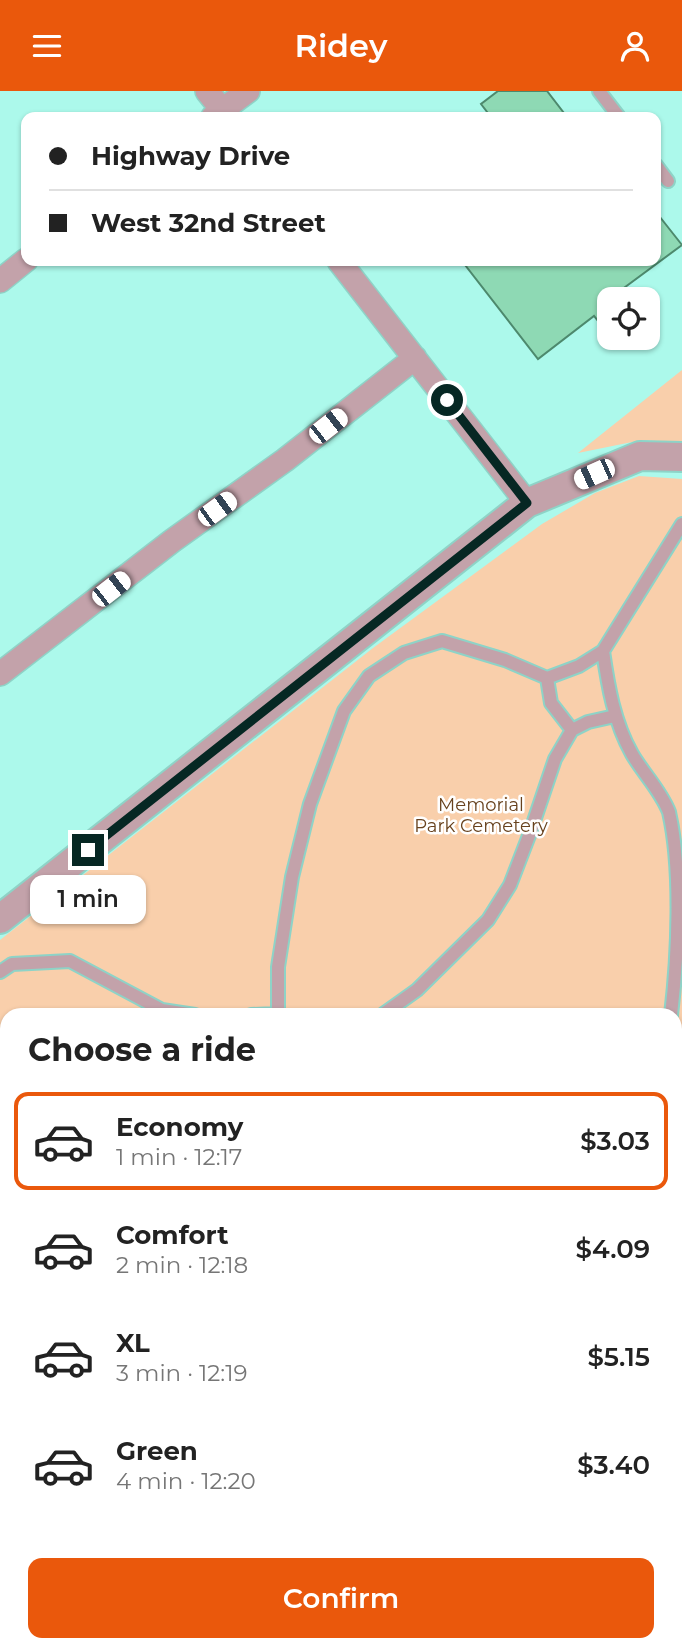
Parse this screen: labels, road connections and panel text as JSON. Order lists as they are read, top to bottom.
{
  "parks": ["Memorial Park Cemetery"],
  "page": {
    "header": "Ridey",
    "banner": ["Highway Drive", "West 32nd Street"],
    "bubble": "1 min",
    "heading": "Choose a ride",
    "list": [
      {
        "name": "Economy",
        "note": "1 min · 12:17",
        "value": "$3.03"
      },
      {
        "name": "Comfort",
        "note": "2 min · 12:18",
        "value": "$4.09"
      },
      {
        "name": "XL",
        "note": "3 min · 12:19",
        "value": "$5.15"
      },
      {
        "name": "Green",
        "note": "4 min · 12:20",
        "value": "$3.40"
      }
    ],
    "buttons": "Confirm"
  }
}
